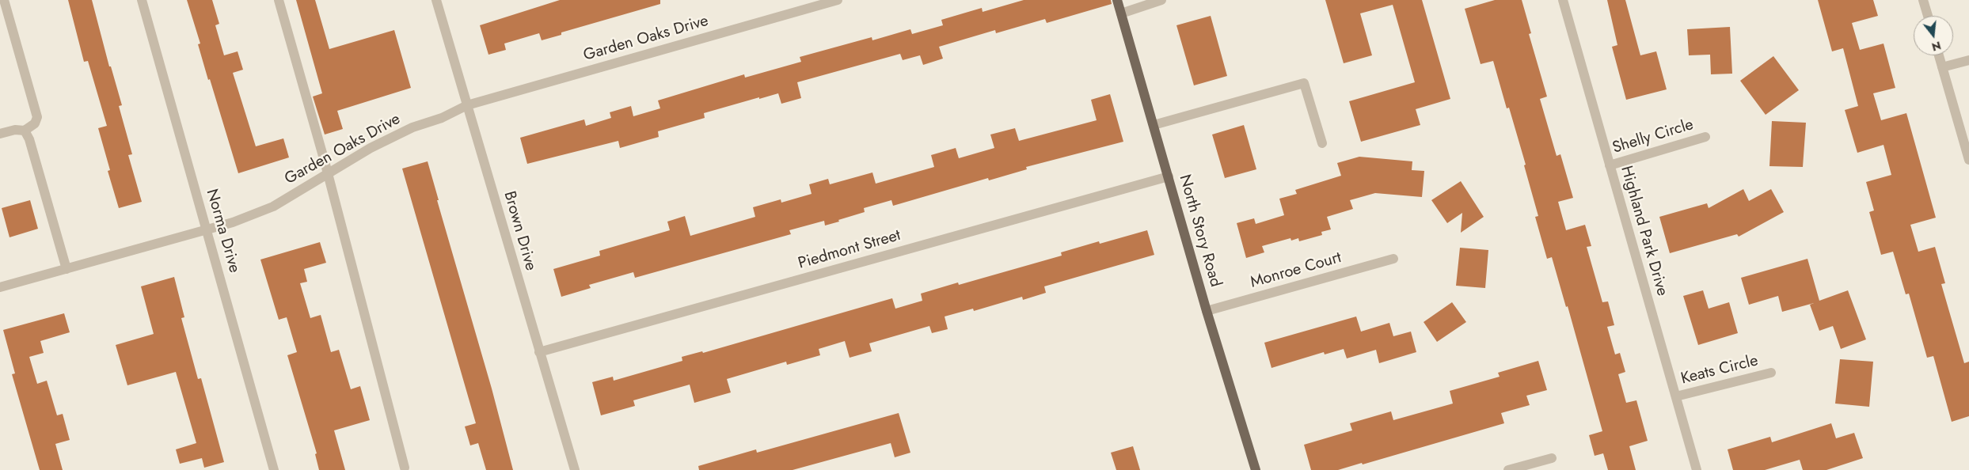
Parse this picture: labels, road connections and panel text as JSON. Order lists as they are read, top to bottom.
{
  "streets": {
    "main road": ["North Story Road"],
    "street": [
      "Garden Oaks Drive",
      "Shelly Circle",
      "Norma Drive",
      "Brown Drive",
      "Highland Park Drive",
      "Piedmont Street",
      "Monroe Court",
      "Keats Circle"
    ]
  },
  "crossings": [
    ["Garden Oaks Drive", "Norma Drive"],
    ["Garden Oaks Drive", "Brown Drive"],
    ["Shelly Circle", "Highland Park Drive"],
    ["Brown Drive", "Piedmont Street"],
    ["North Story Road", "Piedmont Street"],
    ["North Story Road", "Monroe Court"],
    ["Highland Park Drive", "Keats Circle"]
  ],
  "north": "bottom"
}
